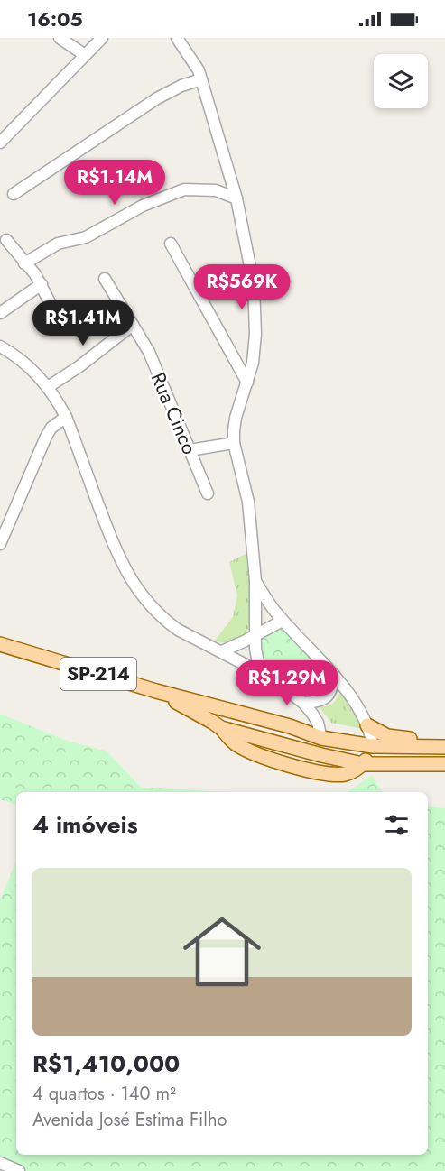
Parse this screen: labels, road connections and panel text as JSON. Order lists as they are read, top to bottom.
{
  "streets": {
    "main road": ["SP-214"],
    "street": ["Rua Cinco"]
  },
  "page": {
    "status": "16:05",
    "price": [
      "R$1.14M",
      "R$569K",
      "R$1.41M",
      "R$1.29M"
    ],
    "heading": "4 imóveis",
    "list": [
      {
        "name": "R$1,410,000",
        "note": "4 quartos · 140 m² · Avenida José Estima Filho"
      }
    ]
  }
}
